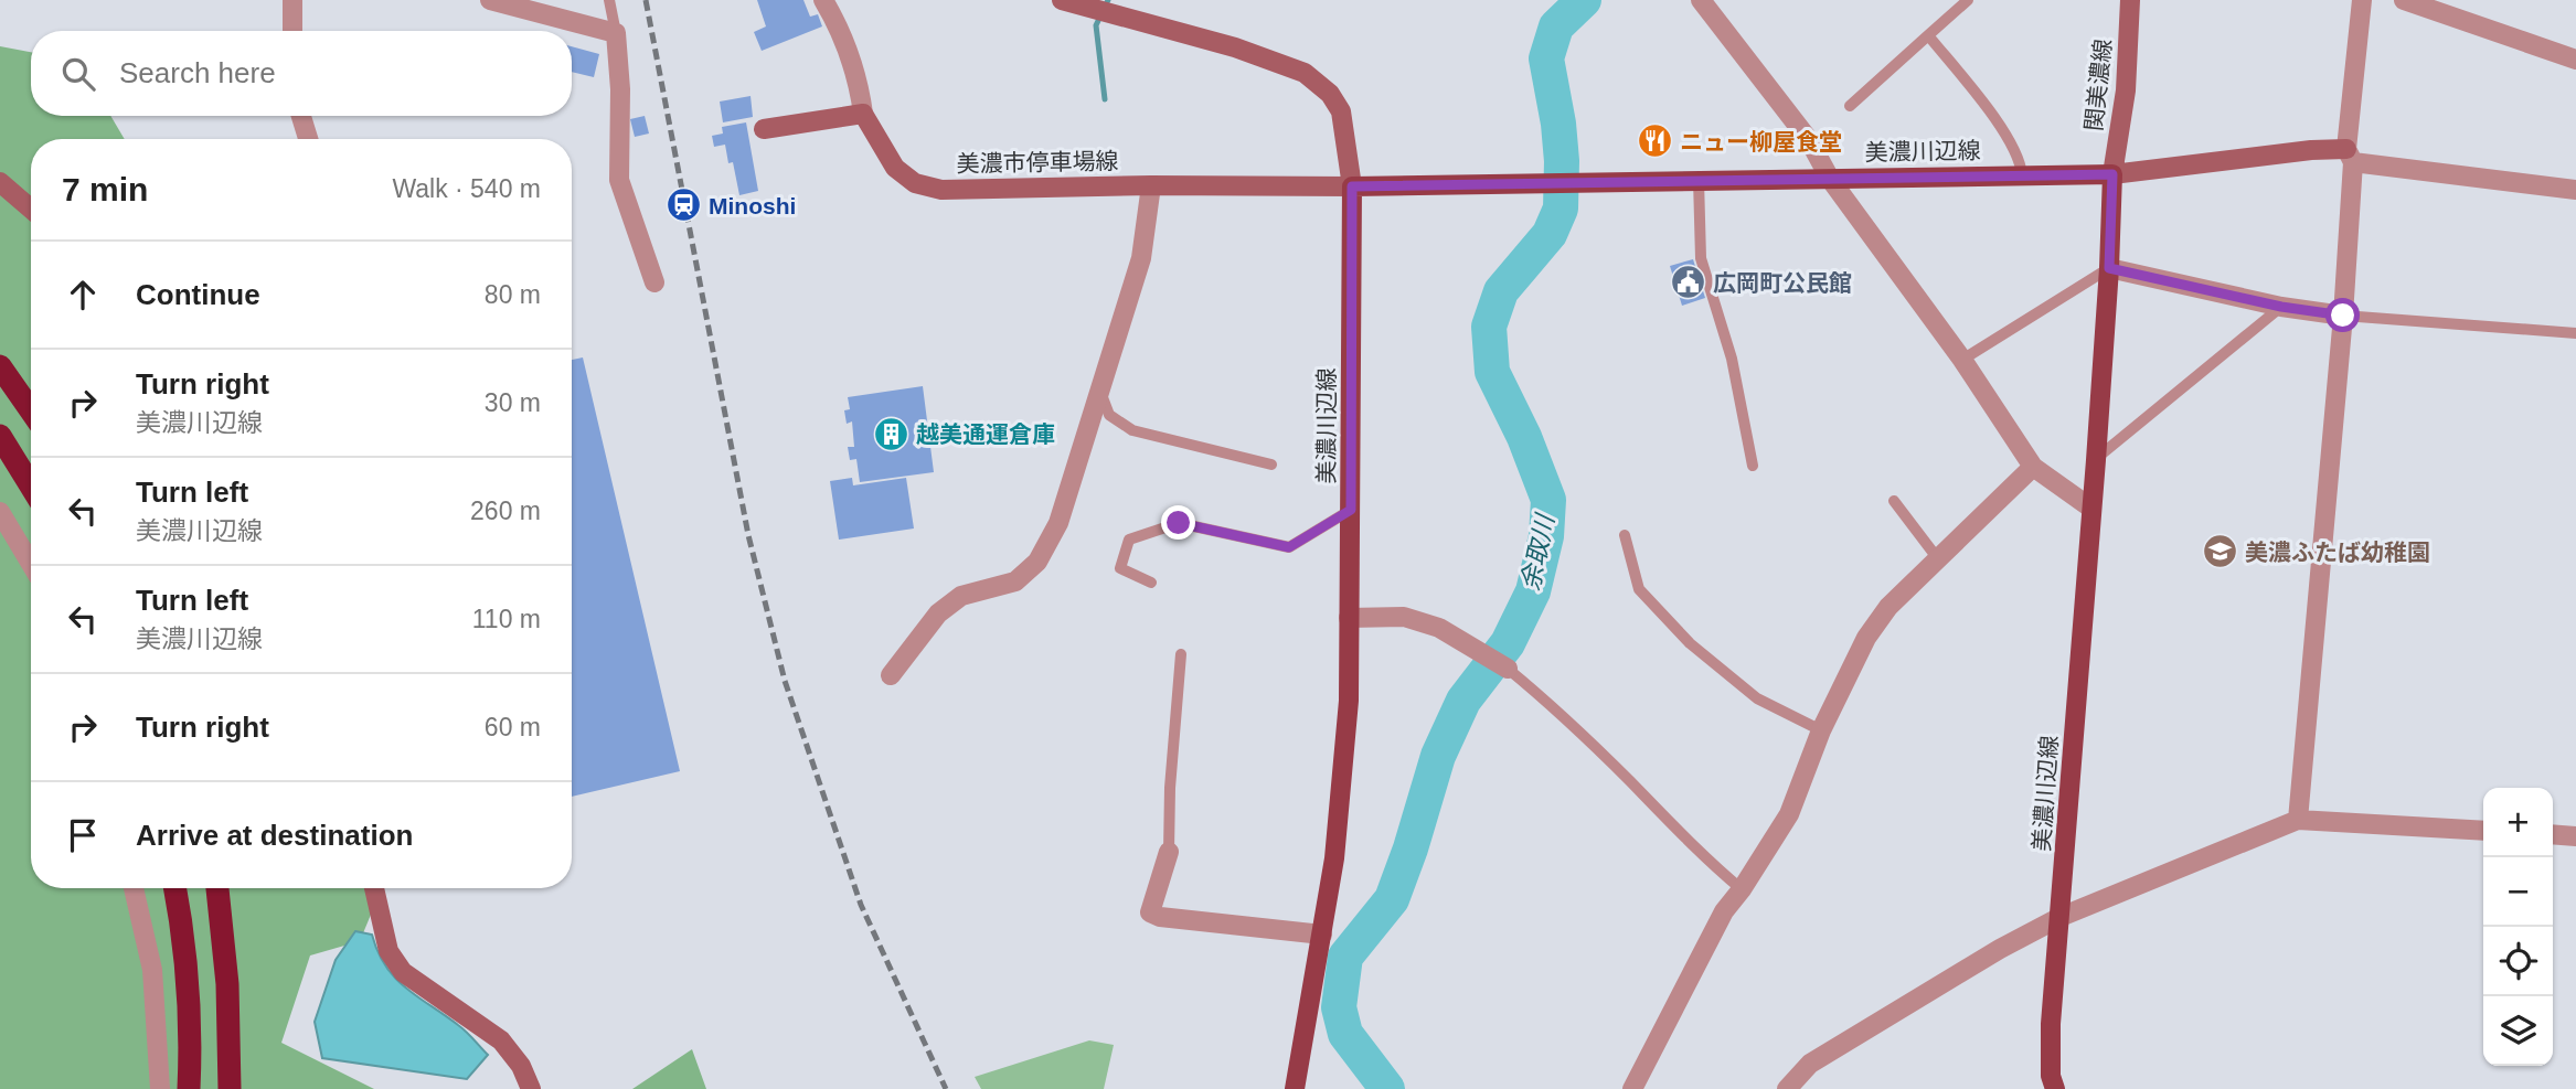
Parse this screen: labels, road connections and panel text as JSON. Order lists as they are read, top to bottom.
{
  "streets": {
    "main road": ["美濃川辺線"],
    "street": ["関美濃線", "美濃市停車場線"]
  },
  "crossings": [
    ["関美濃線", "美濃川辺線"],
    ["美濃川辺線", "美濃市停車場線"]
  ],
  "water": ["余取川"],
  "places": {
    "restaurant": ["ニュー柳屋食堂"],
    "station": ["Minoshi"],
    "public building": ["広岡町公民館"],
    "building": ["越美通運倉庫"],
    "school or university": ["美濃ふたば幼稚園"]
  },
  "page": {
    "search": "Search here",
    "heading": ["7 min", "Walk · 540 m"],
    "list": [
      ["Continue", "80 m"],
      ["Turn right", "美濃川辺線", "30 m"],
      ["Turn left", "美濃川辺線", "260 m"],
      ["Turn left", "美濃川辺線", "110 m"],
      ["Turn right", "60 m"],
      "Arrive at destination"
    ],
    "map_buttons": ["+", "−"]
  }
}
